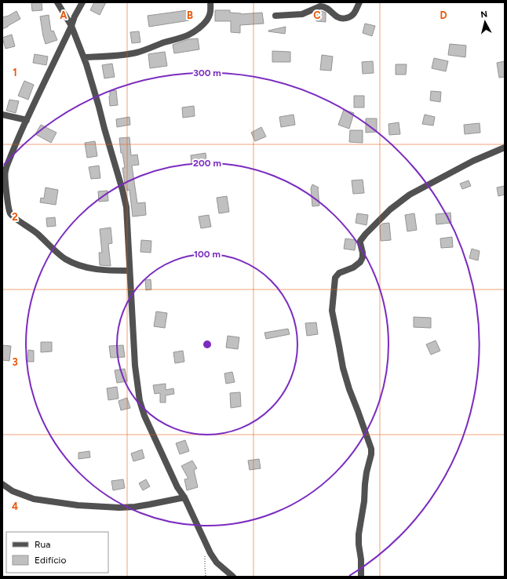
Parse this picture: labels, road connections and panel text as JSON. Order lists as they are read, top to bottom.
{
  "legend": ["Rua", "Edifício"],
  "north": "top",
  "grid": {
    "columns": [
      "A",
      "B",
      "C",
      "D"
    ],
    "rows": [
      "1",
      "2",
      "3",
      "4"
    ]
  },
  "rings": ["300 m", "200 m", "100 m"]
}
